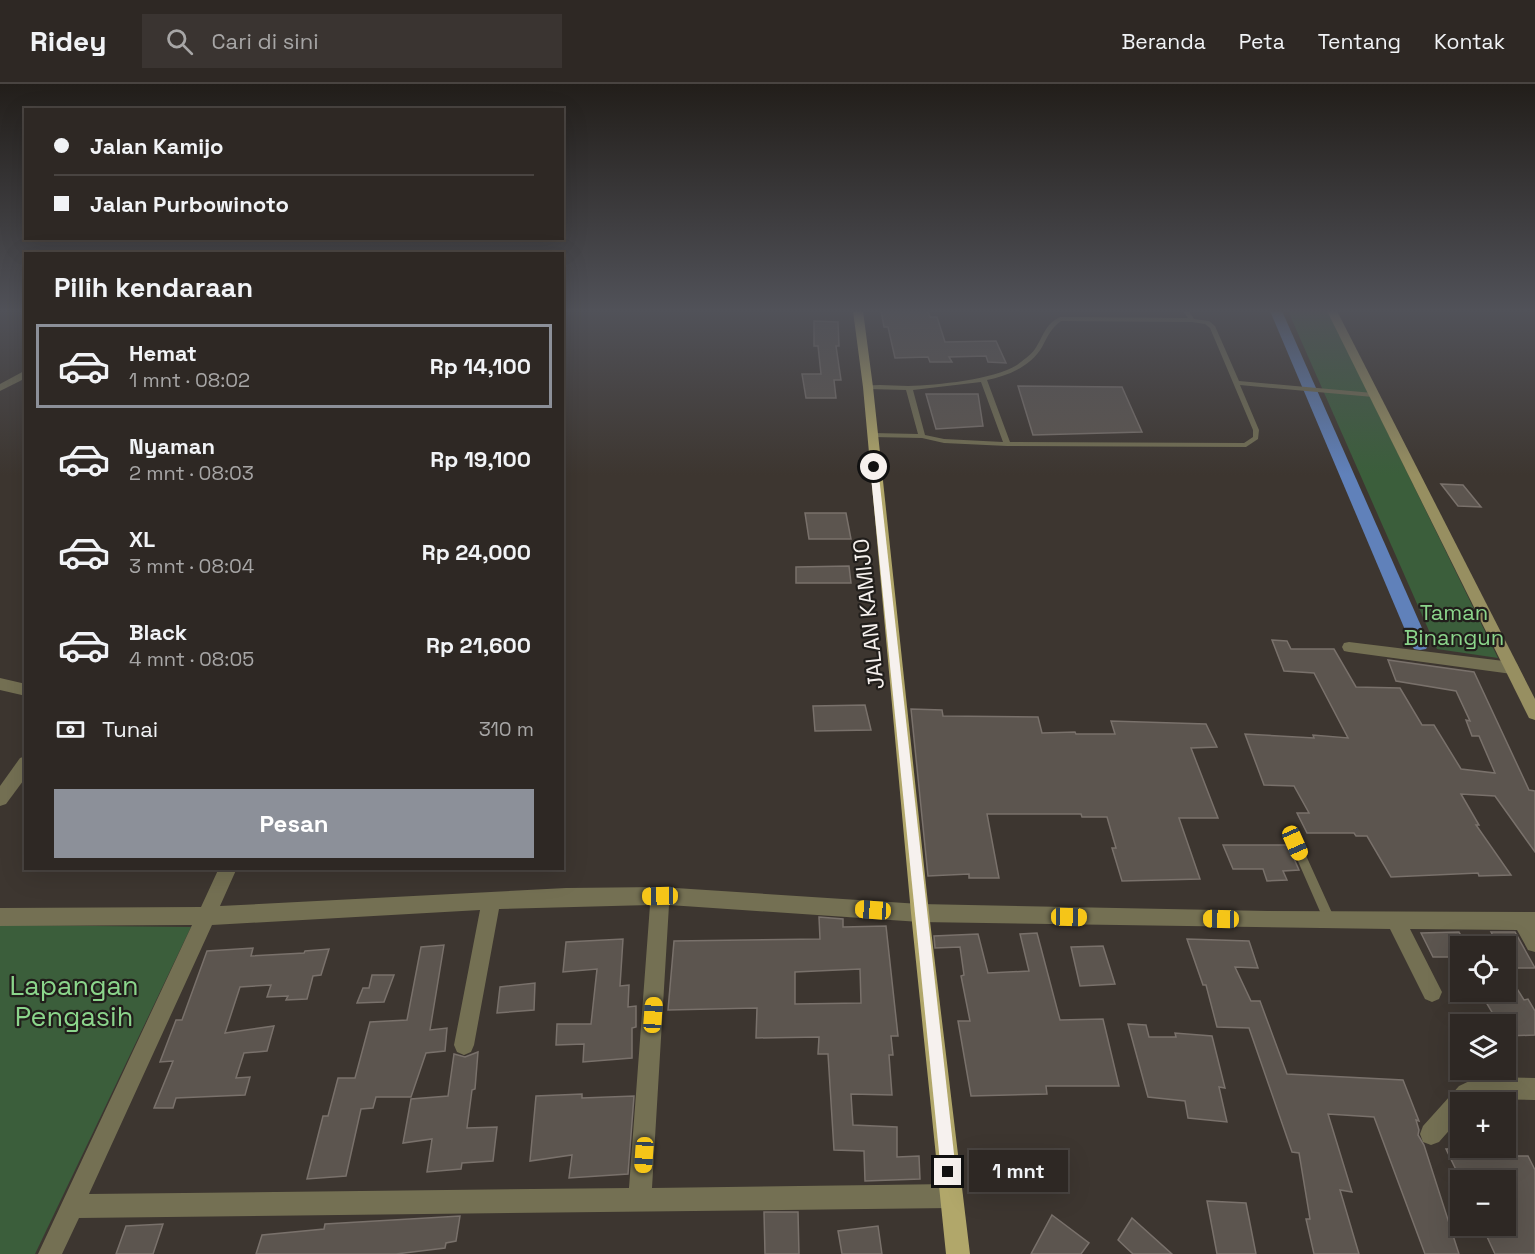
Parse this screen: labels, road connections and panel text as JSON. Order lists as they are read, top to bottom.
{
  "streets": {
    "main road": ["JALAN KAMIJO"]
  },
  "parks": ["Taman Binangun", "Lapangan Pengasih"],
  "page": {
    "header": "Ridey",
    "search": "Cari di sini",
    "nav": [
      "Beranda",
      "Peta",
      "Tentang",
      "Kontak"
    ],
    "banner": ["Jalan Kamijo", "Jalan Purbowinoto"],
    "heading": "Pilih kendaraan",
    "list": [
      {
        "name": "Hemat",
        "note": "1 mnt · 08:02",
        "value": "Rp 14,100"
      },
      {
        "name": "Nyaman",
        "note": "2 mnt · 08:03",
        "value": "Rp 19,100"
      },
      {
        "name": "XL",
        "note": "3 mnt · 08:04",
        "value": "Rp 24,000"
      },
      {
        "name": "Black",
        "note": "4 mnt · 08:05",
        "value": "Rp 21,600"
      }
    ],
    "pay": ["Tunai", "310 m"],
    "buttons": "Pesan",
    "map_buttons": ["+", "−"],
    "bubble": "1 mnt"
  }
}
